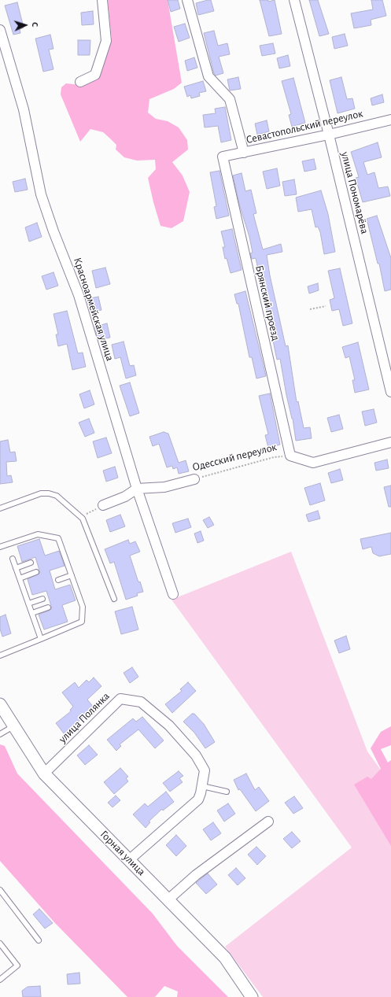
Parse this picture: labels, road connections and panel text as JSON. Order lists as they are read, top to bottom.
{
  "streets": {
    "street": [
      "Севастопольский переулок",
      "улица Пономарёва",
      "Брянский проезд",
      "Красноармейская улица",
      "Одесский переулок",
      "улица Полянка",
      "Горная улица"
    ]
  },
  "crossings": [
    ["Севастопольский переулок", "улица Пономарёва"],
    ["Севастопольский переулок", "Брянский проезд"],
    ["Брянский проезд", "Одесский переулок"],
    ["Красноармейская улица", "Одесский переулок"],
    ["улица Полянка", "Горная улица"]
  ],
  "north": "right"
}
